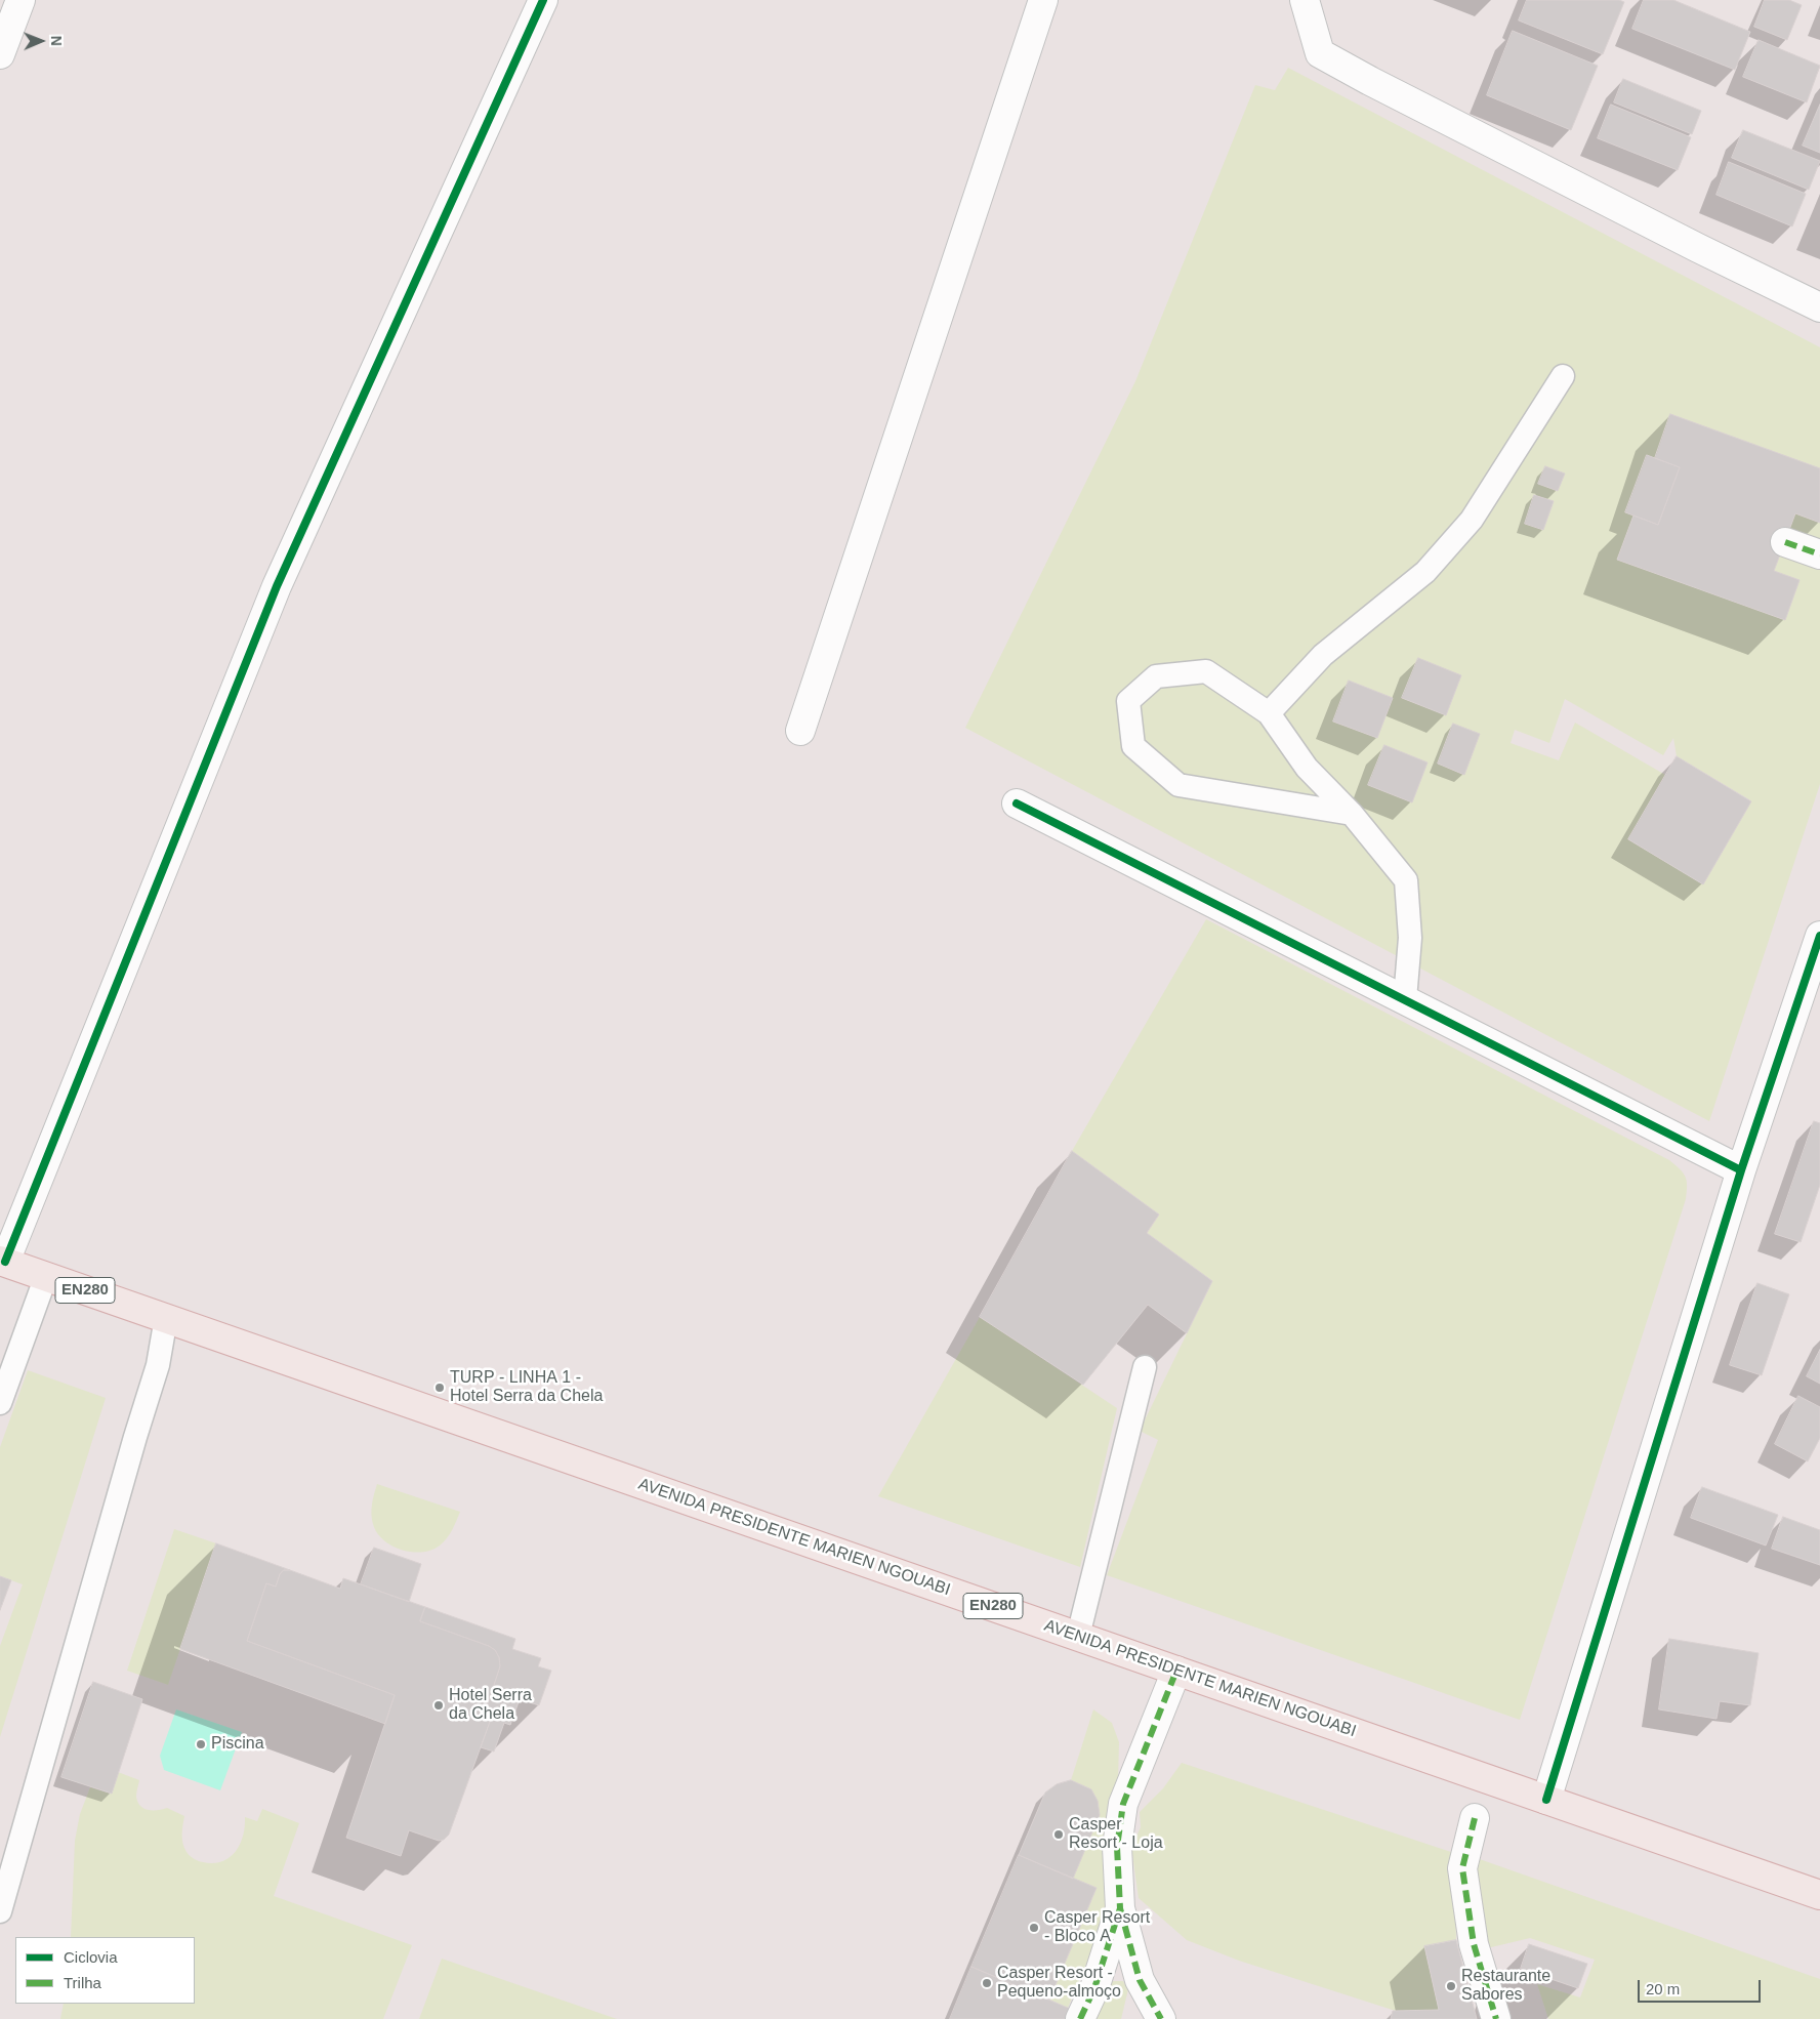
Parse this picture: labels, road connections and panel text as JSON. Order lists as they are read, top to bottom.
{
  "streets": {
    "main road": ["EN280", "AVENIDA PRESIDENTE MARIEN NGOUABI"]
  },
  "places": [
    "TURP - LINHA 1 - Hotel Serra da Chela",
    "Hotel Serra da Chela",
    "Piscina",
    "Casper Resort - Loja",
    "Casper Resort - Bloco A",
    "Casper Resort - Pequeno-almoço",
    "Restaurante Sabores"
  ],
  "legend": ["Ciclovia", "Trilha"],
  "scale_bar": "20 m",
  "north": "right"
}
